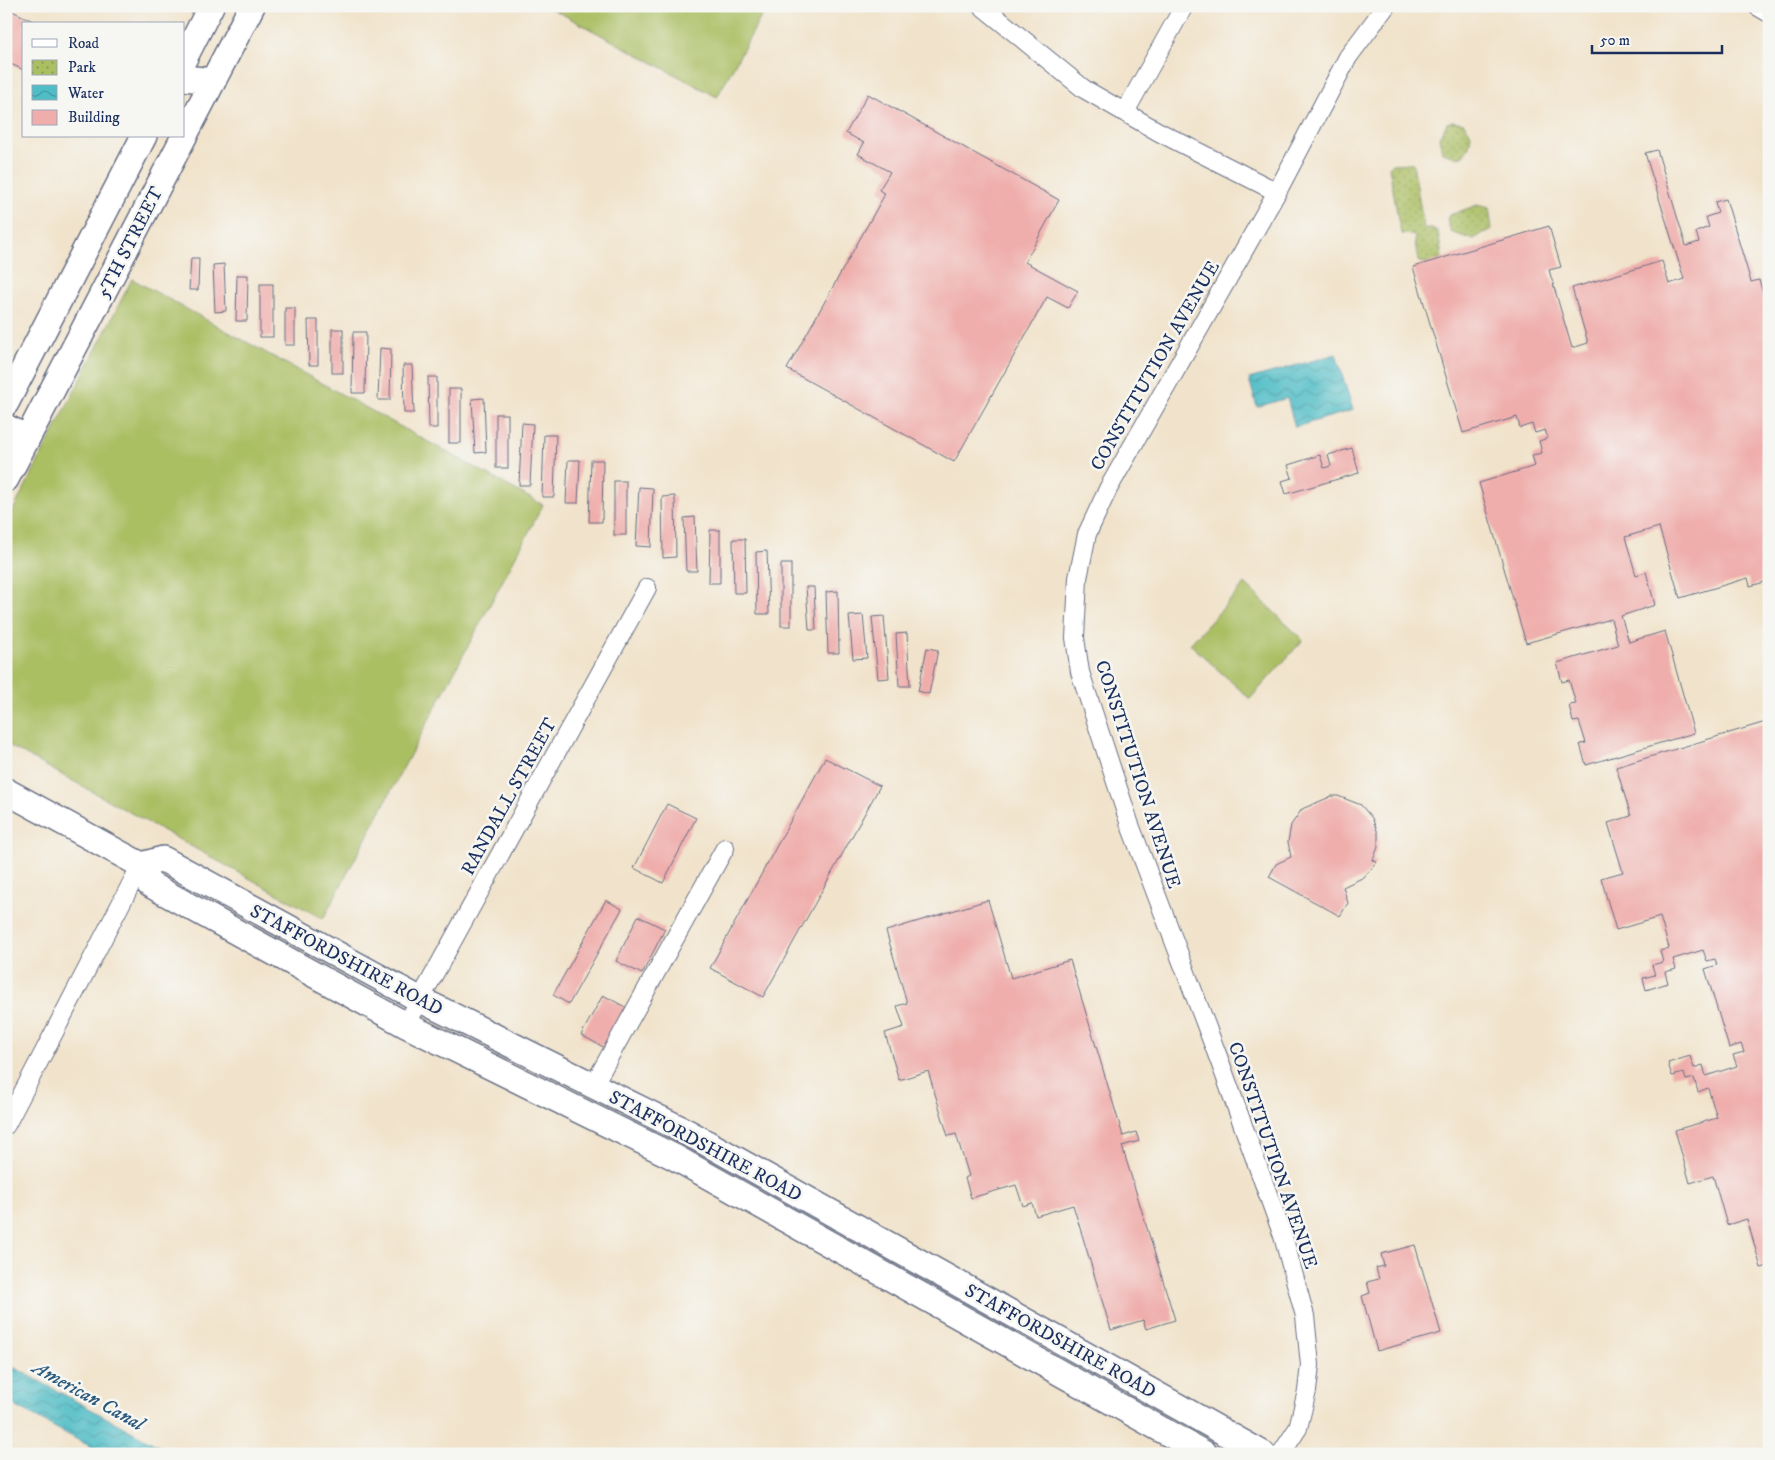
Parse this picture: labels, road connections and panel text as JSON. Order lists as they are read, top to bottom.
{
  "streets": {
    "main road": ["5TH STREET", "STAFFORDSHIRE ROAD"],
    "street": ["CONSTITUTION AVENUE", "RANDALL STREET"]
  },
  "crossings": [
    ["RANDALL STREET", "STAFFORDSHIRE ROAD"]
  ],
  "water": ["American Canal"],
  "legend": [
    "Road",
    "Park",
    "Water",
    "Building"
  ],
  "scale_bar": "50 m"
}
